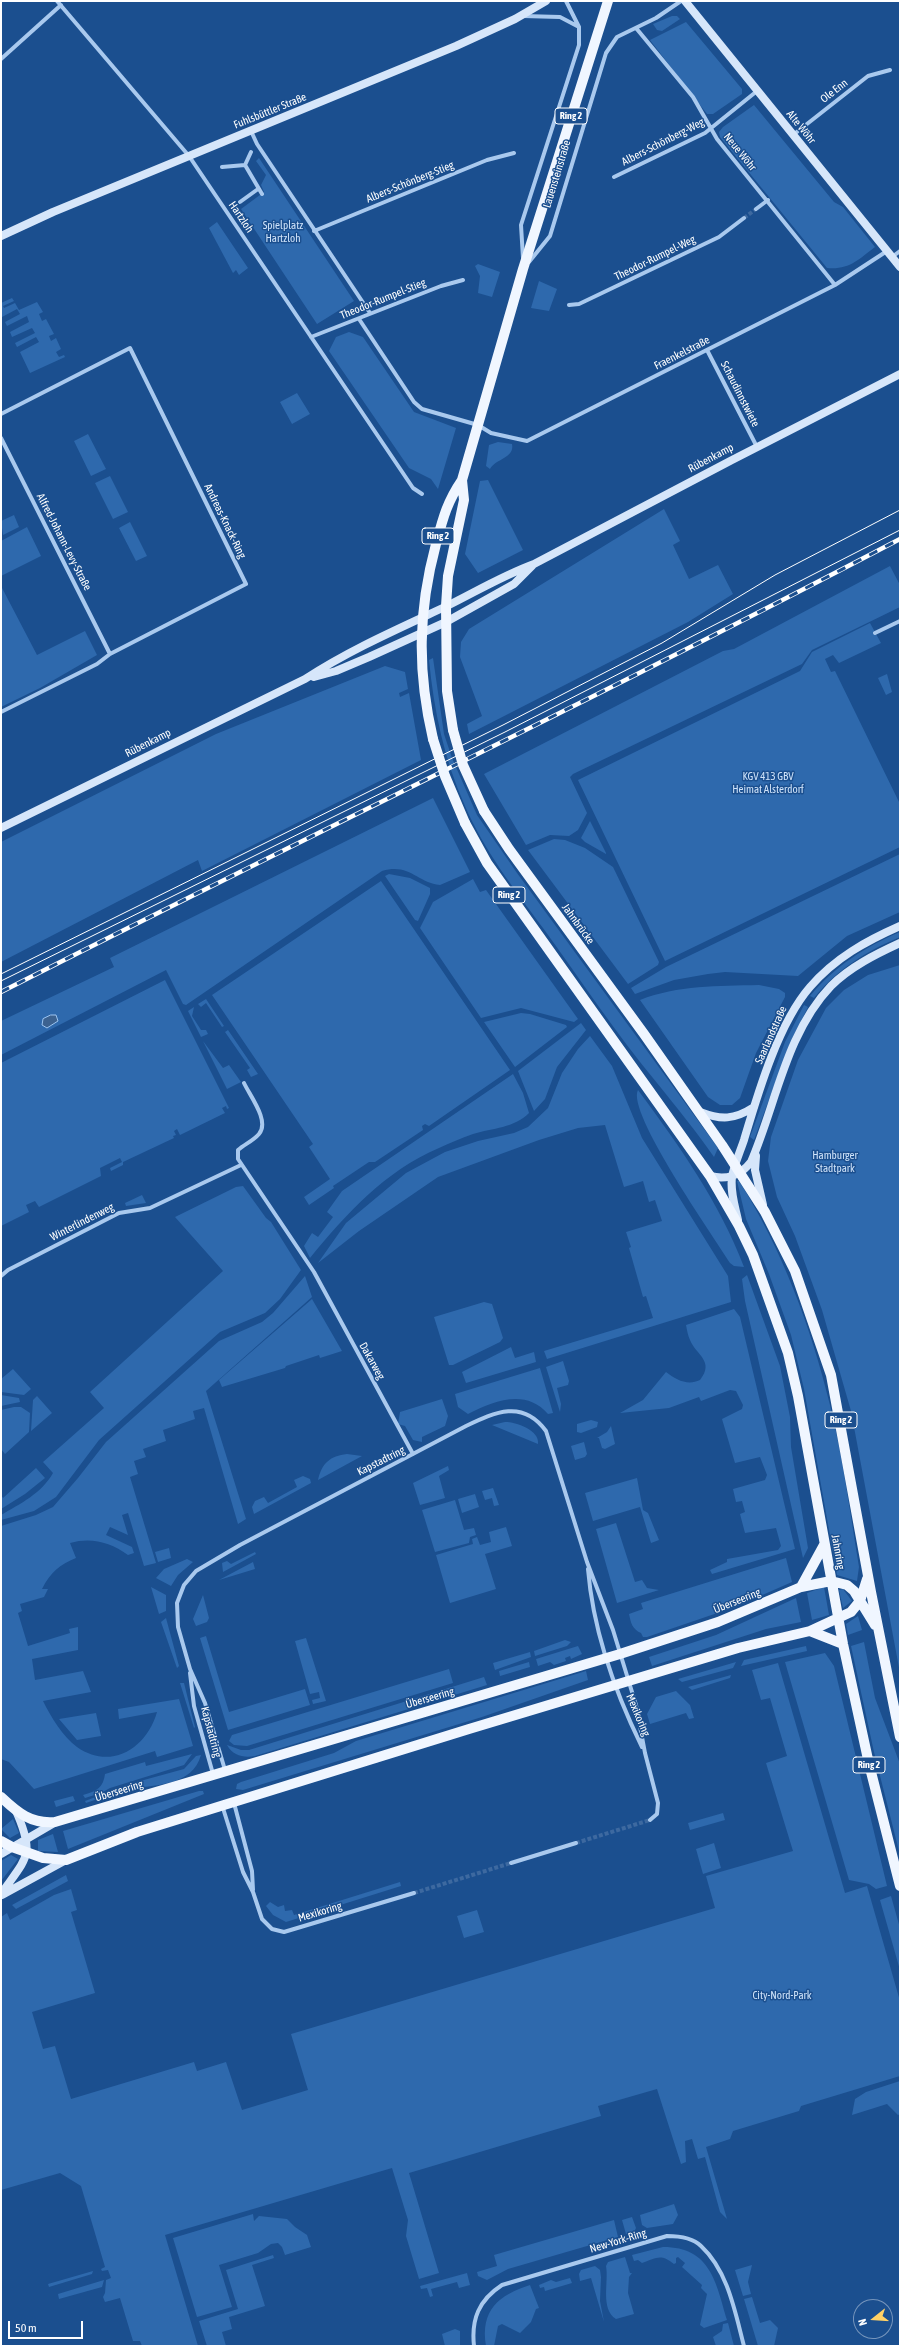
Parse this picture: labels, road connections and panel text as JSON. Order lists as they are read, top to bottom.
{
  "streets": {
    "main road": [
      "Ring 2",
      "Lauensteinstraße",
      "Jahnbrücke",
      "Jahnring",
      "Überseering"
    ],
    "street": [
      "Ole Enn",
      "Fuhlsbüttler Straße",
      "Alte Wöhr",
      "Albers-Schönberg-Weg",
      "Neue Wöhr",
      "Albers-Schönberg-Stieg",
      "Hartzloh",
      "Theodor-Rumpel-Weg",
      "Theodor-Rumpel-Stieg",
      "Fraenkelstraße",
      "Schaudinnstwiete",
      "Rübenkamp",
      "Andreas-Knack-Ring",
      "Alfred-Johann-Levy-Straße",
      "Saarlandstraße",
      "Winterlindenweg",
      "Dakarweg",
      "Kapstadtring",
      "Mexikoring",
      "New-York-Ring"
    ]
  },
  "crossings": [
    ["Ole Enn", "Alte Wöhr"],
    ["Fuhlsbüttler Straße", "Hartzloh"],
    ["Ring 2", "Lauensteinstraße"],
    ["Ring 2", "Rübenkamp"],
    ["Ring 2", "Jahnbrücke"],
    ["Ring 2", "Saarlandstraße"],
    ["Ring 2", "Jahnring"],
    ["Alte Wöhr", "Albers-Schönberg-Weg"],
    ["Alte Wöhr", "Fraenkelstraße"],
    ["Albers-Schönberg-Weg", "Neue Wöhr"],
    ["Neue Wöhr", "Lauensteinstraße"],
    ["Neue Wöhr", "Fraenkelstraße"],
    ["Lauensteinstraße", "Fraenkelstraße"],
    ["Lauensteinstraße", "Rübenkamp"],
    ["Lauensteinstraße", "Jahnbrücke"],
    ["Hartzloh", "Theodor-Rumpel-Stieg"],
    ["Fraenkelstraße", "Schaudinnstwiete"],
    ["Schaudinnstwiete", "Rübenkamp"],
    ["Rübenkamp", "Jahnbrücke"],
    ["Andreas-Knack-Ring", "Alfred-Johann-Levy-Straße"],
    ["Jahnbrücke", "Saarlandstraße"],
    ["Saarlandstraße", "Jahnring"],
    ["Winterlindenweg", "Dakarweg"],
    ["Dakarweg", "Kapstadtring"],
    ["Kapstadtring", "Überseering"],
    ["Kapstadtring", "Mexikoring"],
    ["Jahnring", "Überseering"],
    ["Überseering", "Mexikoring"]
  ],
  "parks": [
    "Spielplatz Hartzloh",
    "KGV 413 GBV Heimat Alsterdorf",
    "Hamburger Stadtpark",
    "City-Nord-Park"
  ],
  "scale_bar": "50 m",
  "north": "left"
}
